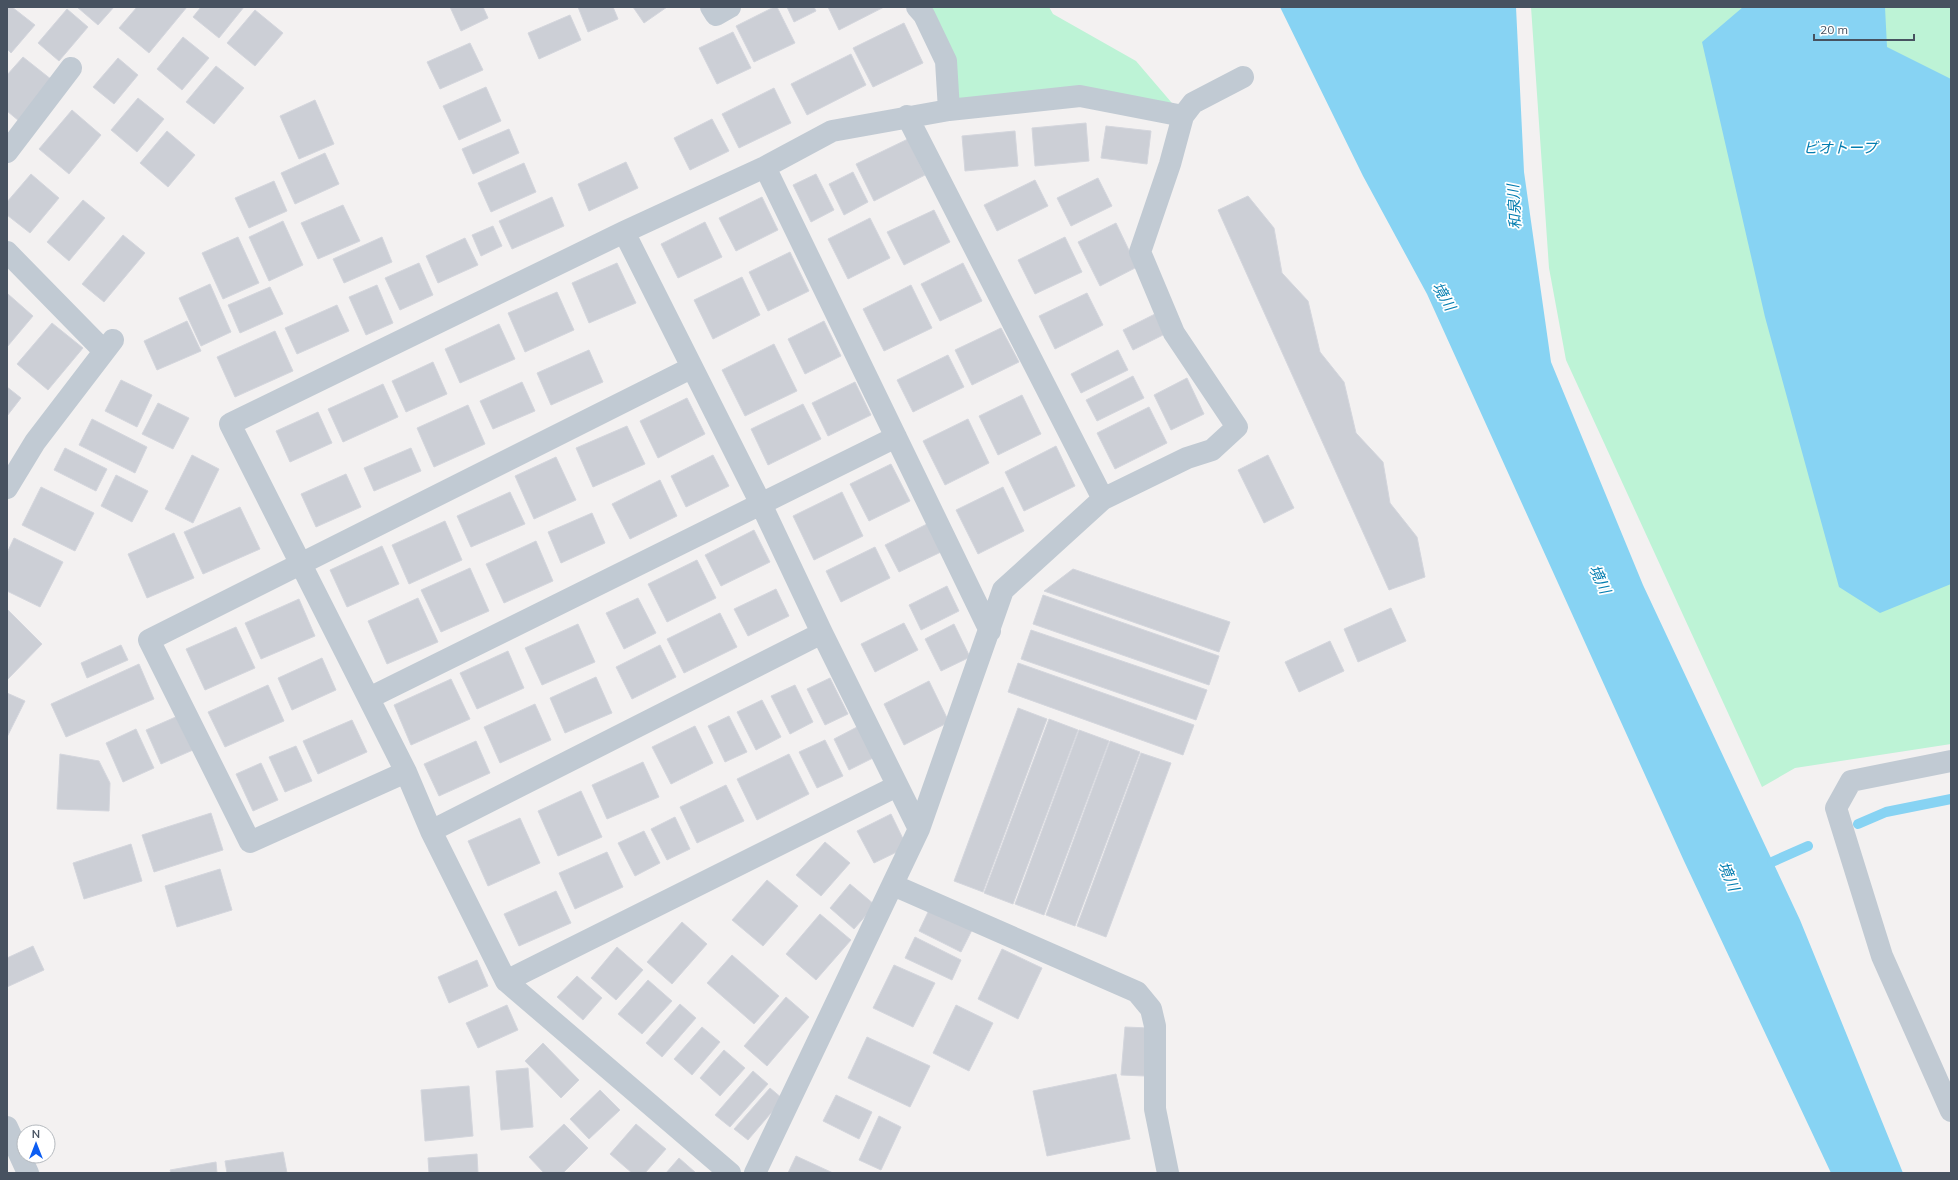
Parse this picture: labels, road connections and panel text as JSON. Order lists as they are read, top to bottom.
{
  "water": ["ビオトープ", "和泉川", "境川"],
  "scale_bar": "20 m",
  "north": "top"
}
